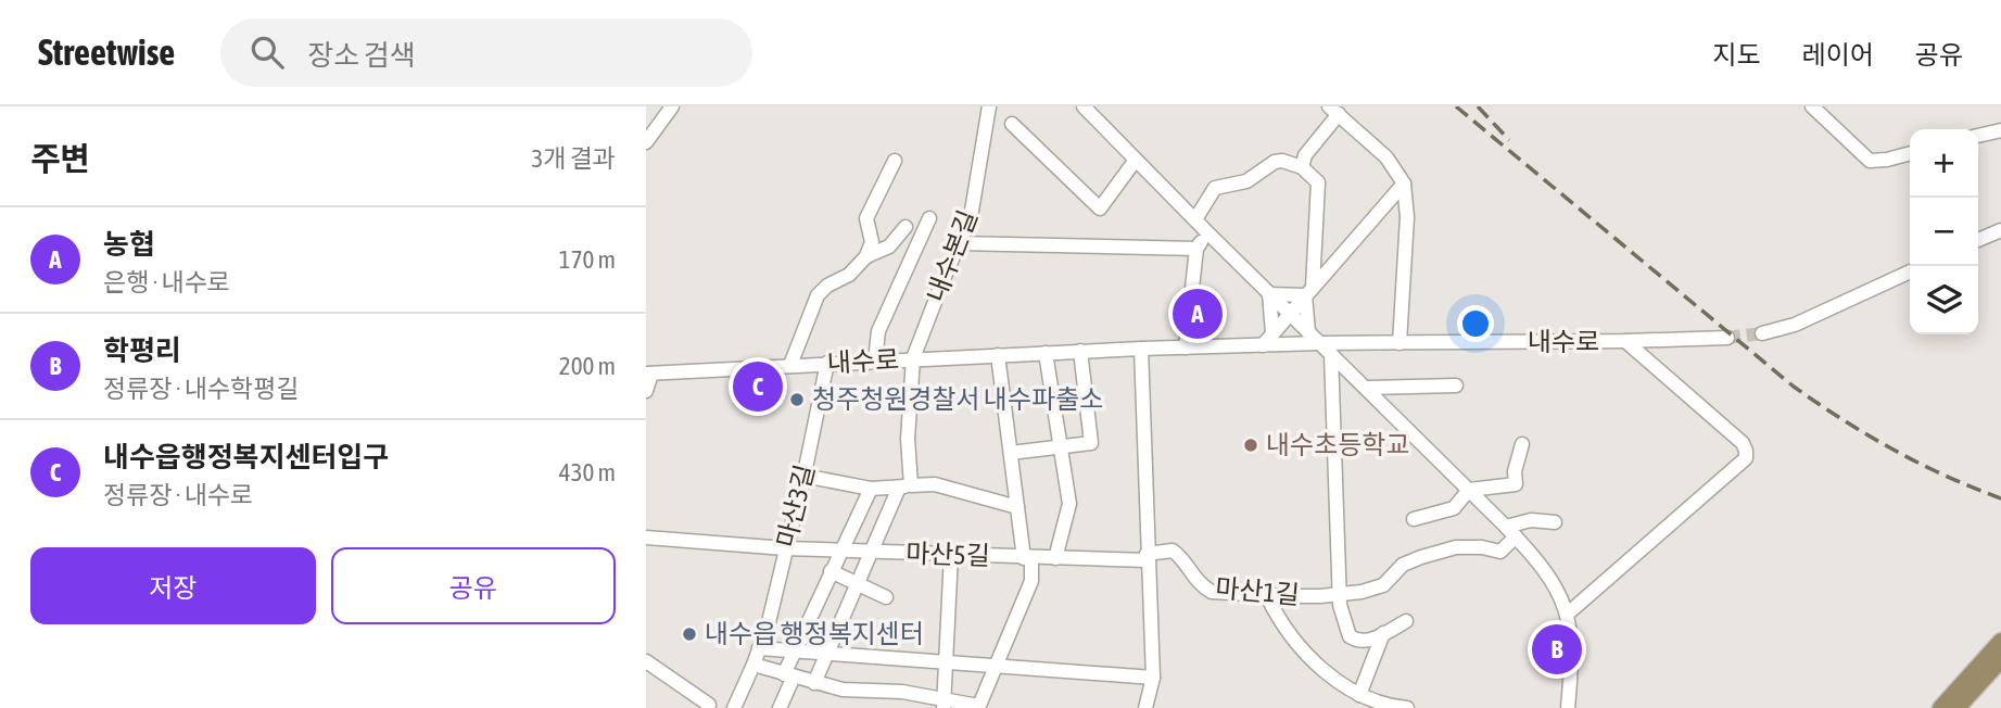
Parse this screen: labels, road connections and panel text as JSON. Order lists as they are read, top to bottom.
{
  "streets": {
    "street": [
      "내수본길",
      "내수로",
      "마산3길",
      "마산5길",
      "마산1길"
    ]
  },
  "crossings": [
    ["내수본길", "내수로"],
    ["내수본길", "마산5길"],
    ["내수로", "마산3길"],
    ["내수로", "마산5길"],
    ["마산3길", "마산5길"],
    ["마산5길", "마산1길"]
  ],
  "places": ["청주청원경찰서 내수파출소", "내수초등학교", "내수읍 행정복지센터"],
  "page": {
    "header": "Streetwise",
    "search": "장소 검색",
    "nav": ["지도", "레이어", "공유"],
    "heading": ["주변", "3개 결과"],
    "map_buttons": ["+", "−"],
    "list": [
      {
        "mark": "A",
        "name": "농협",
        "note": "은행 · 내수로",
        "value": "170 m"
      },
      {
        "mark": "B",
        "name": "학평리",
        "note": "정류장 · 내수학평길",
        "value": "200 m"
      },
      {
        "mark": "C",
        "name": "내수읍행정복지센터입구",
        "note": "정류장 · 내수로",
        "value": "430 m"
      }
    ],
    "pins": ["A", "C", "B"],
    "buttons": ["저장", "공유"]
  }
}
